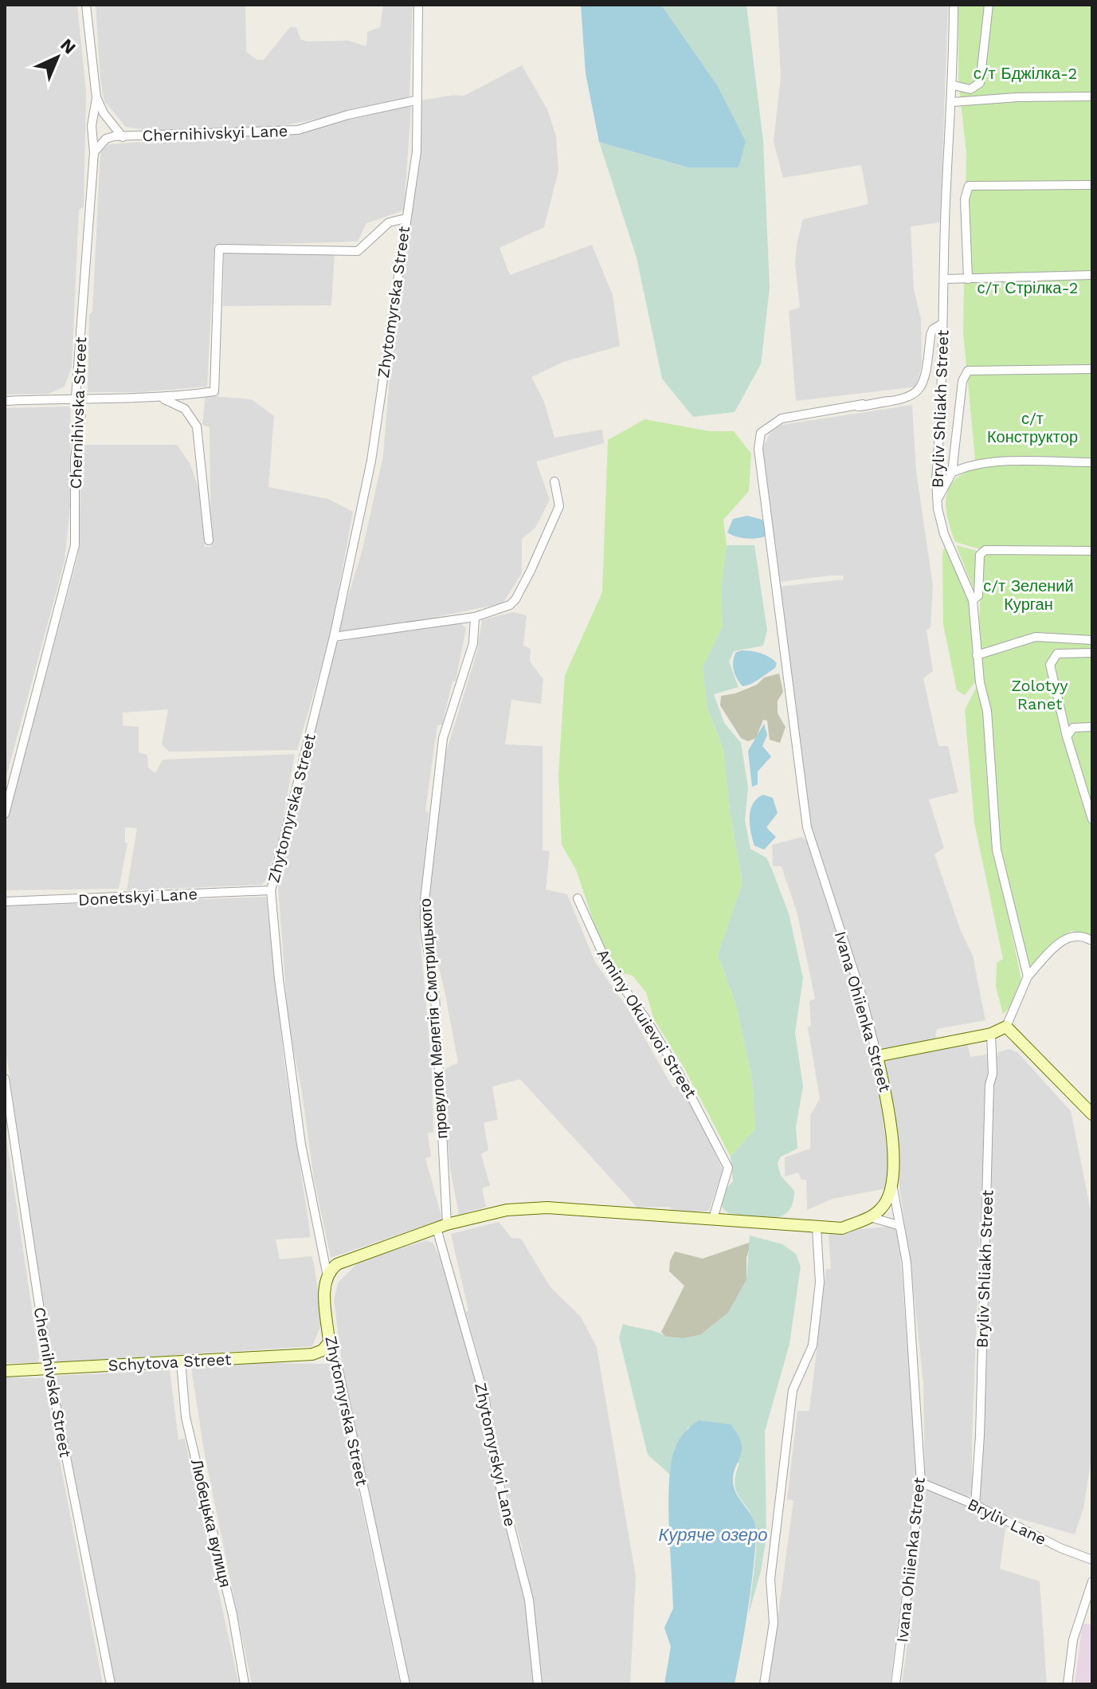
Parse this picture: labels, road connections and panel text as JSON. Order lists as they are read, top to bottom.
{
  "streets": {
    "street": [
      "Chernihivskyi Lane",
      "Zhytomyrska Street",
      "Bryliv Shliakh Street",
      "Chernihivska Street",
      "Donetskyi Lane",
      "Ivana Ohiienka Street",
      "провулок Мелетія Смотрицького",
      "Aminy Okuievoi Street",
      "Schytova Street",
      "Zhytomyrskyi Lane",
      "Bryliv Lane",
      "Любецька вулиця"
    ]
  },
  "crossings": [
    ["Chernihivskyi Lane", "Zhytomyrska Street"],
    ["Chernihivskyi Lane", "Chernihivska Street"],
    ["Zhytomyrska Street", "Donetskyi Lane"],
    ["Zhytomyrska Street", "Schytova Street"],
    ["Bryliv Shliakh Street", "Bryliv Lane"],
    ["Chernihivska Street", "Schytova Street"],
    ["Ivana Ohiienka Street", "Bryliv Lane"],
    ["провулок Мелетія Смотрицького", "Zhytomyrskyi Lane"],
    ["Schytova Street", "Любецька вулиця"]
  ],
  "water": ["Куряче озеро"],
  "parks": [
    "с/т Бджілка-2",
    "с/т Стрілка-2",
    "с/т Конструктор",
    "с/т Зелений Курган",
    "Zolotyy Ranet"
  ],
  "north": "top right"
}
